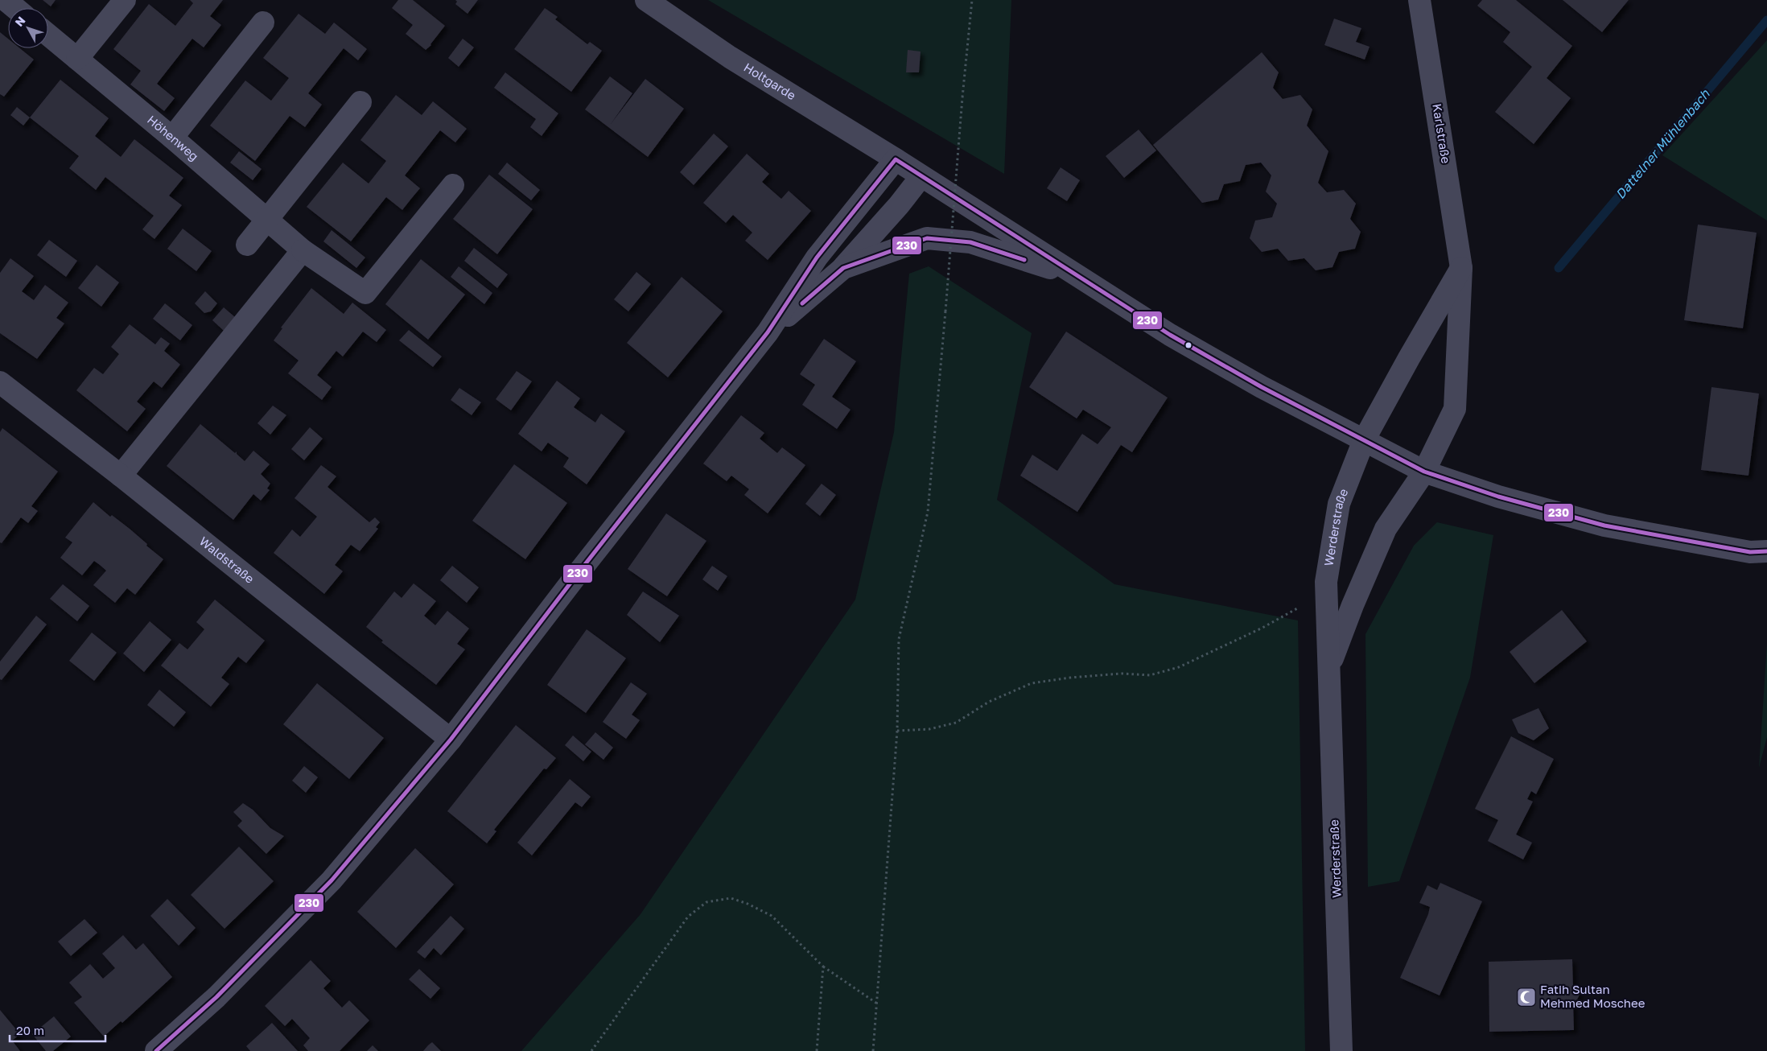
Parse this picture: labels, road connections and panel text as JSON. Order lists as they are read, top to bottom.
{
  "streets": {
    "street": [
      "Holtgarde",
      "Karlstraße",
      "Höhenweg",
      "Werderstraße",
      "Waldstraße"
    ]
  },
  "crossings": [
    ["Karlstraße", "Werderstraße"]
  ],
  "water": ["Dattelner Mühlenbach"],
  "places": {
    "mosque": ["Fatih Sultan Mehmed Moschee"]
  },
  "lines": ["transit line 230"],
  "scale_bar": "20 m",
  "north": "top left"
}
